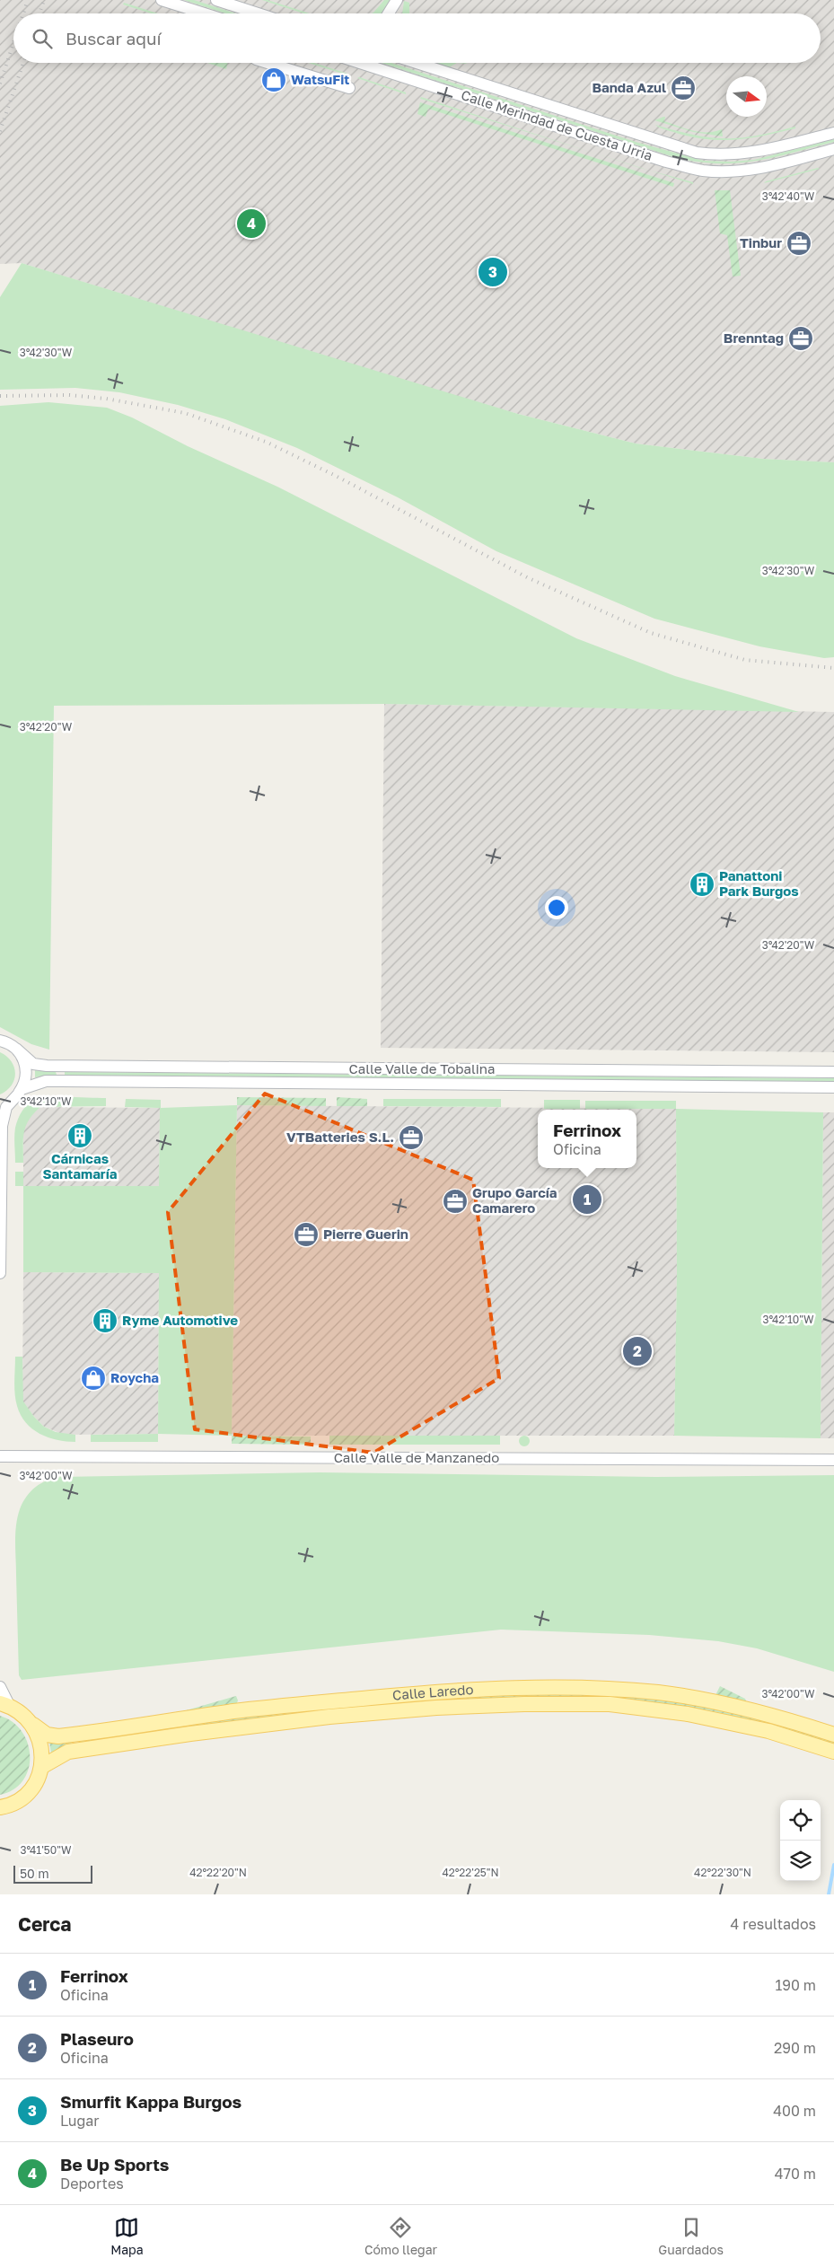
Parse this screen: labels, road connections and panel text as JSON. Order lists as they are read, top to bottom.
{
  "streets": {
    "main road": ["Calle Laredo"],
    "street": ["Calle Merindad de Cuesta Urria", "Calle Valle de Tobalina", "Calle Valle de Manzanedo"]
  },
  "places": {
    "shop": ["WatsuFit", "Roycha"],
    "office": [
      "Banda Azul",
      "Tinbur",
      "Brenntag",
      "VTBatteries S.L.",
      "Grupo García Camarero",
      "Pierre Guerin"
    ],
    "building": ["Panattoni Park Burgos", "Cárnicas Santamaría", "Ryme Automotive"]
  },
  "scale_bar": "50 m",
  "north": "right",
  "page": {
    "search": "Buscar aquí",
    "pins": [
      "4",
      "3",
      "1",
      "2"
    ],
    "popup": ["Ferrinox", "Oficina"],
    "scale": "50 m",
    "heading": ["Cerca", "4 resultados"],
    "list": [
      {
        "mark": "1",
        "name": "Ferrinox",
        "note": "Oficina",
        "value": "190 m"
      },
      {
        "mark": "2",
        "name": "Plaseuro",
        "note": "Oficina",
        "value": "290 m"
      },
      {
        "mark": "3",
        "name": "Smurfit Kappa Burgos",
        "note": "Lugar",
        "value": "400 m"
      },
      {
        "mark": "4",
        "name": "Be Up Sports",
        "note": "Deportes",
        "value": "470 m"
      }
    ],
    "nav": ["Mapa", "Cómo llegar", "Guardados"]
  },
  "coordinates": [
    "3°42'40\"W",
    "3°42'30\"W",
    "3°42'20\"W",
    "3°42'10\"W",
    "3°42'00\"W",
    "3°41'50\"W",
    "42°22'20\"N",
    "42°22'25\"N",
    "42°22'30\"N"
  ]
}
